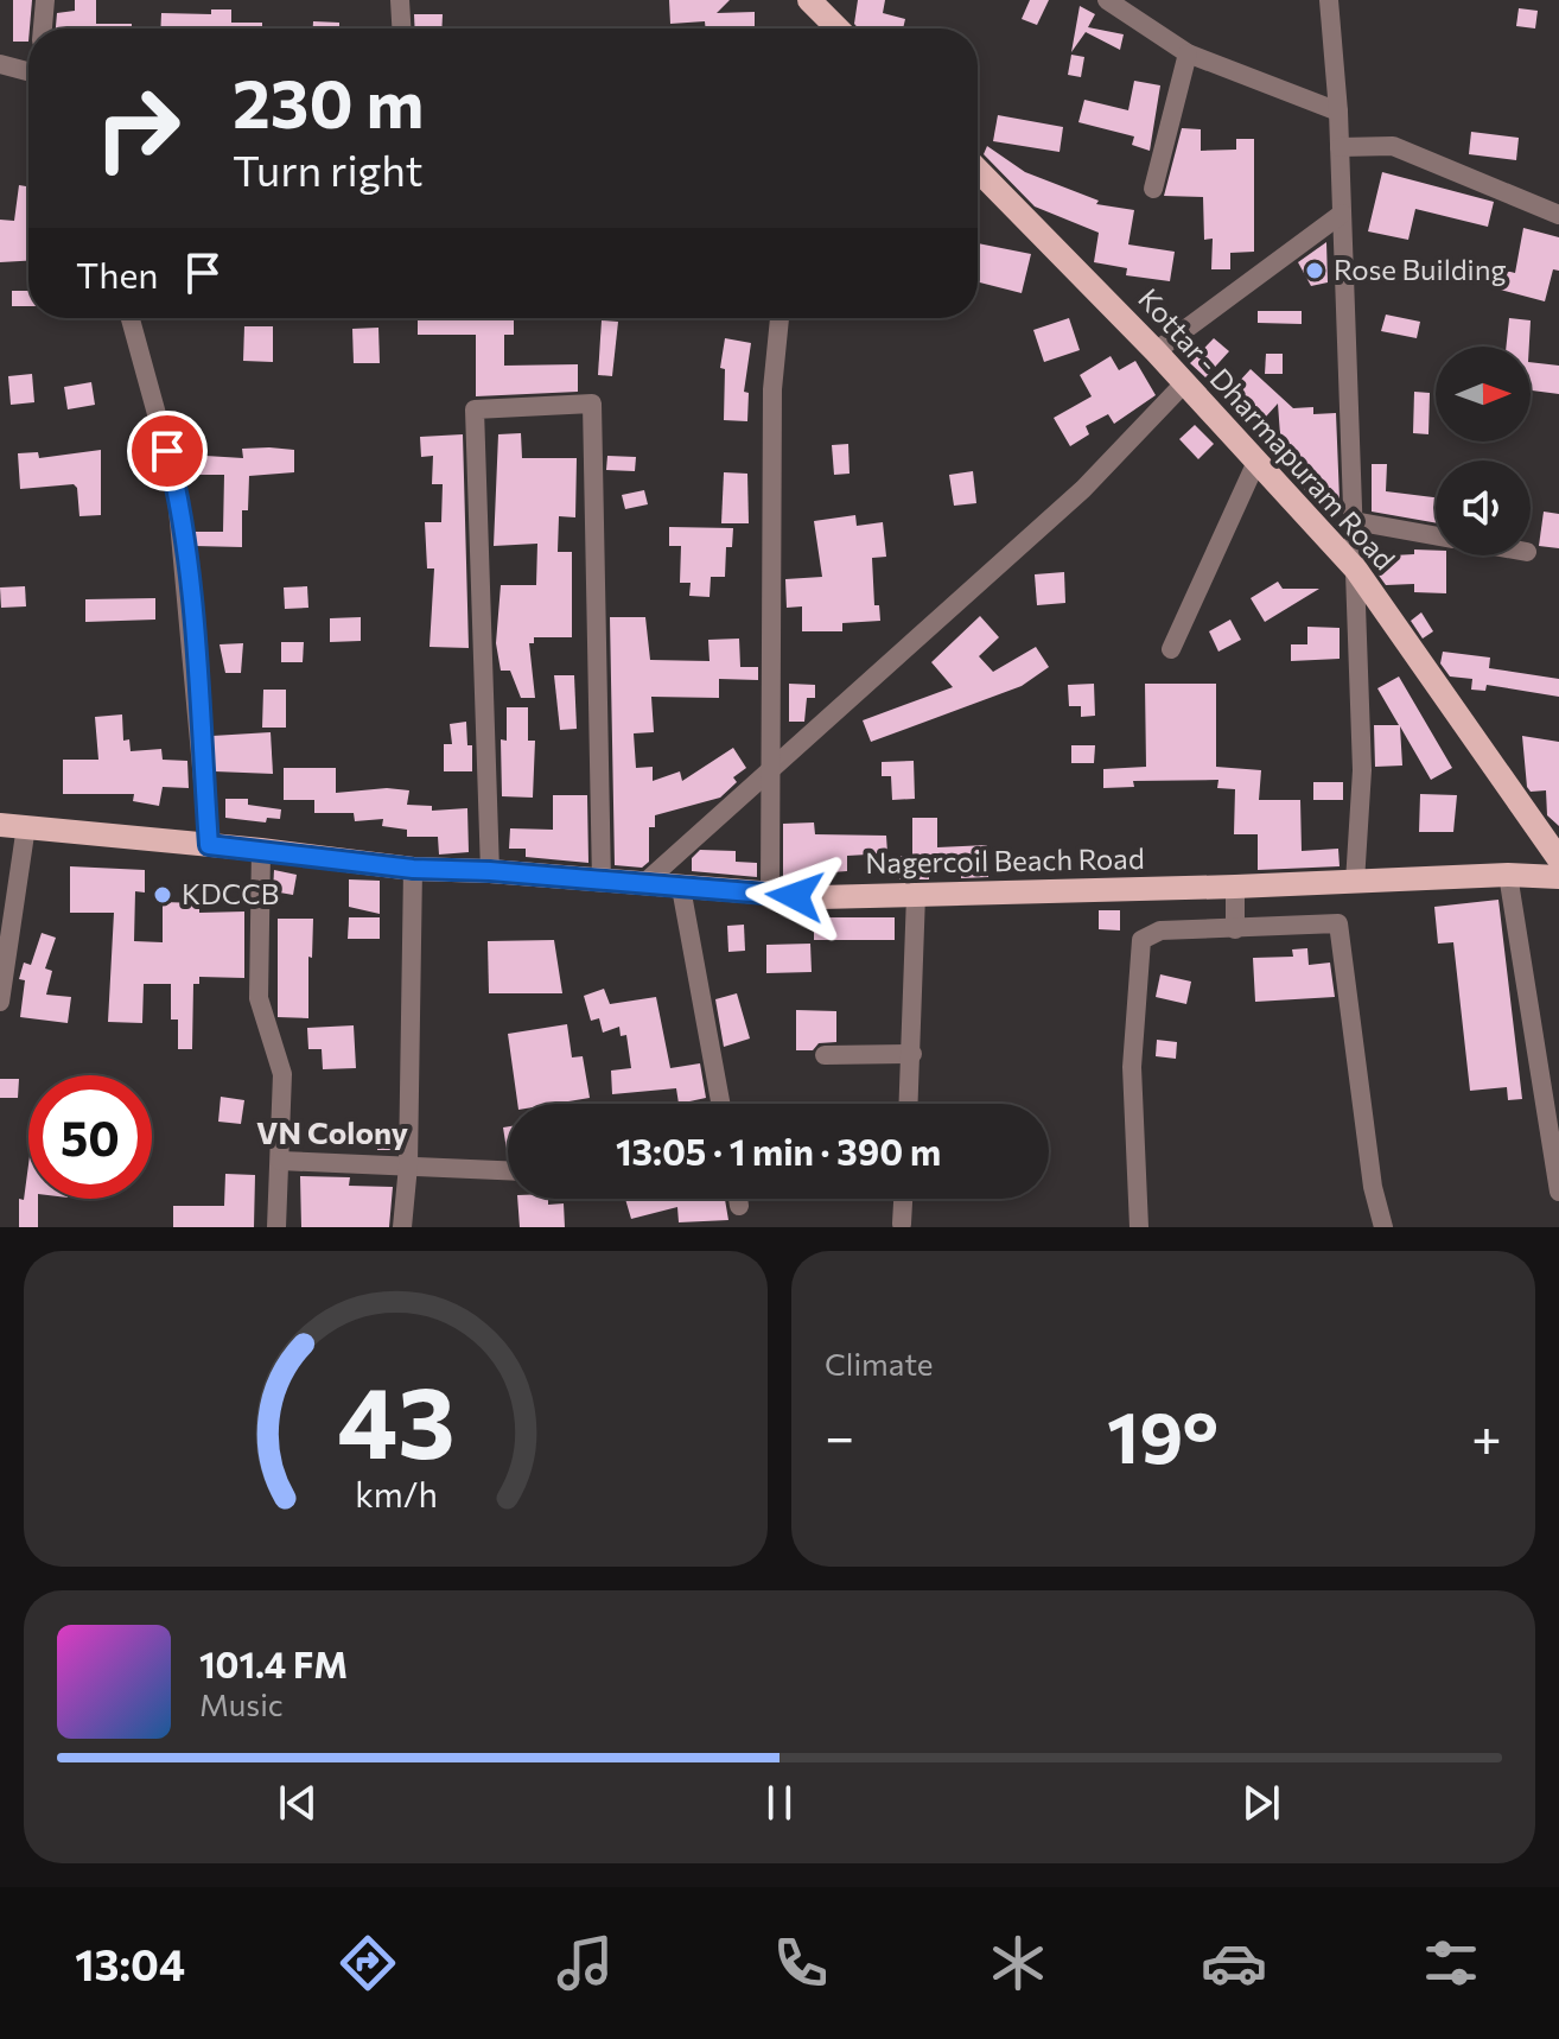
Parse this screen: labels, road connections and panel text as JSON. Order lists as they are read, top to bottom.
{
  "streets": {
    "main road": ["Kottar - Dharmapuram Road", "Nagercoil Beach Road"]
  },
  "districts": ["VN Colony"],
  "places": ["Rose Building", "KDCCB"],
  "north": "right",
  "page": {
    "turn": ["230 m", "Turn right"],
    "then": "Then",
    "limit": "50",
    "trip": "13:05 · 1 min · 390 m",
    "tile": "Climate",
    "heat": ["−", "19°", "+"],
    "song": ["101.4 FM", "Music"],
    "tabs": "13:04",
    "gauge": ["43", "km/h"]
  }
}
